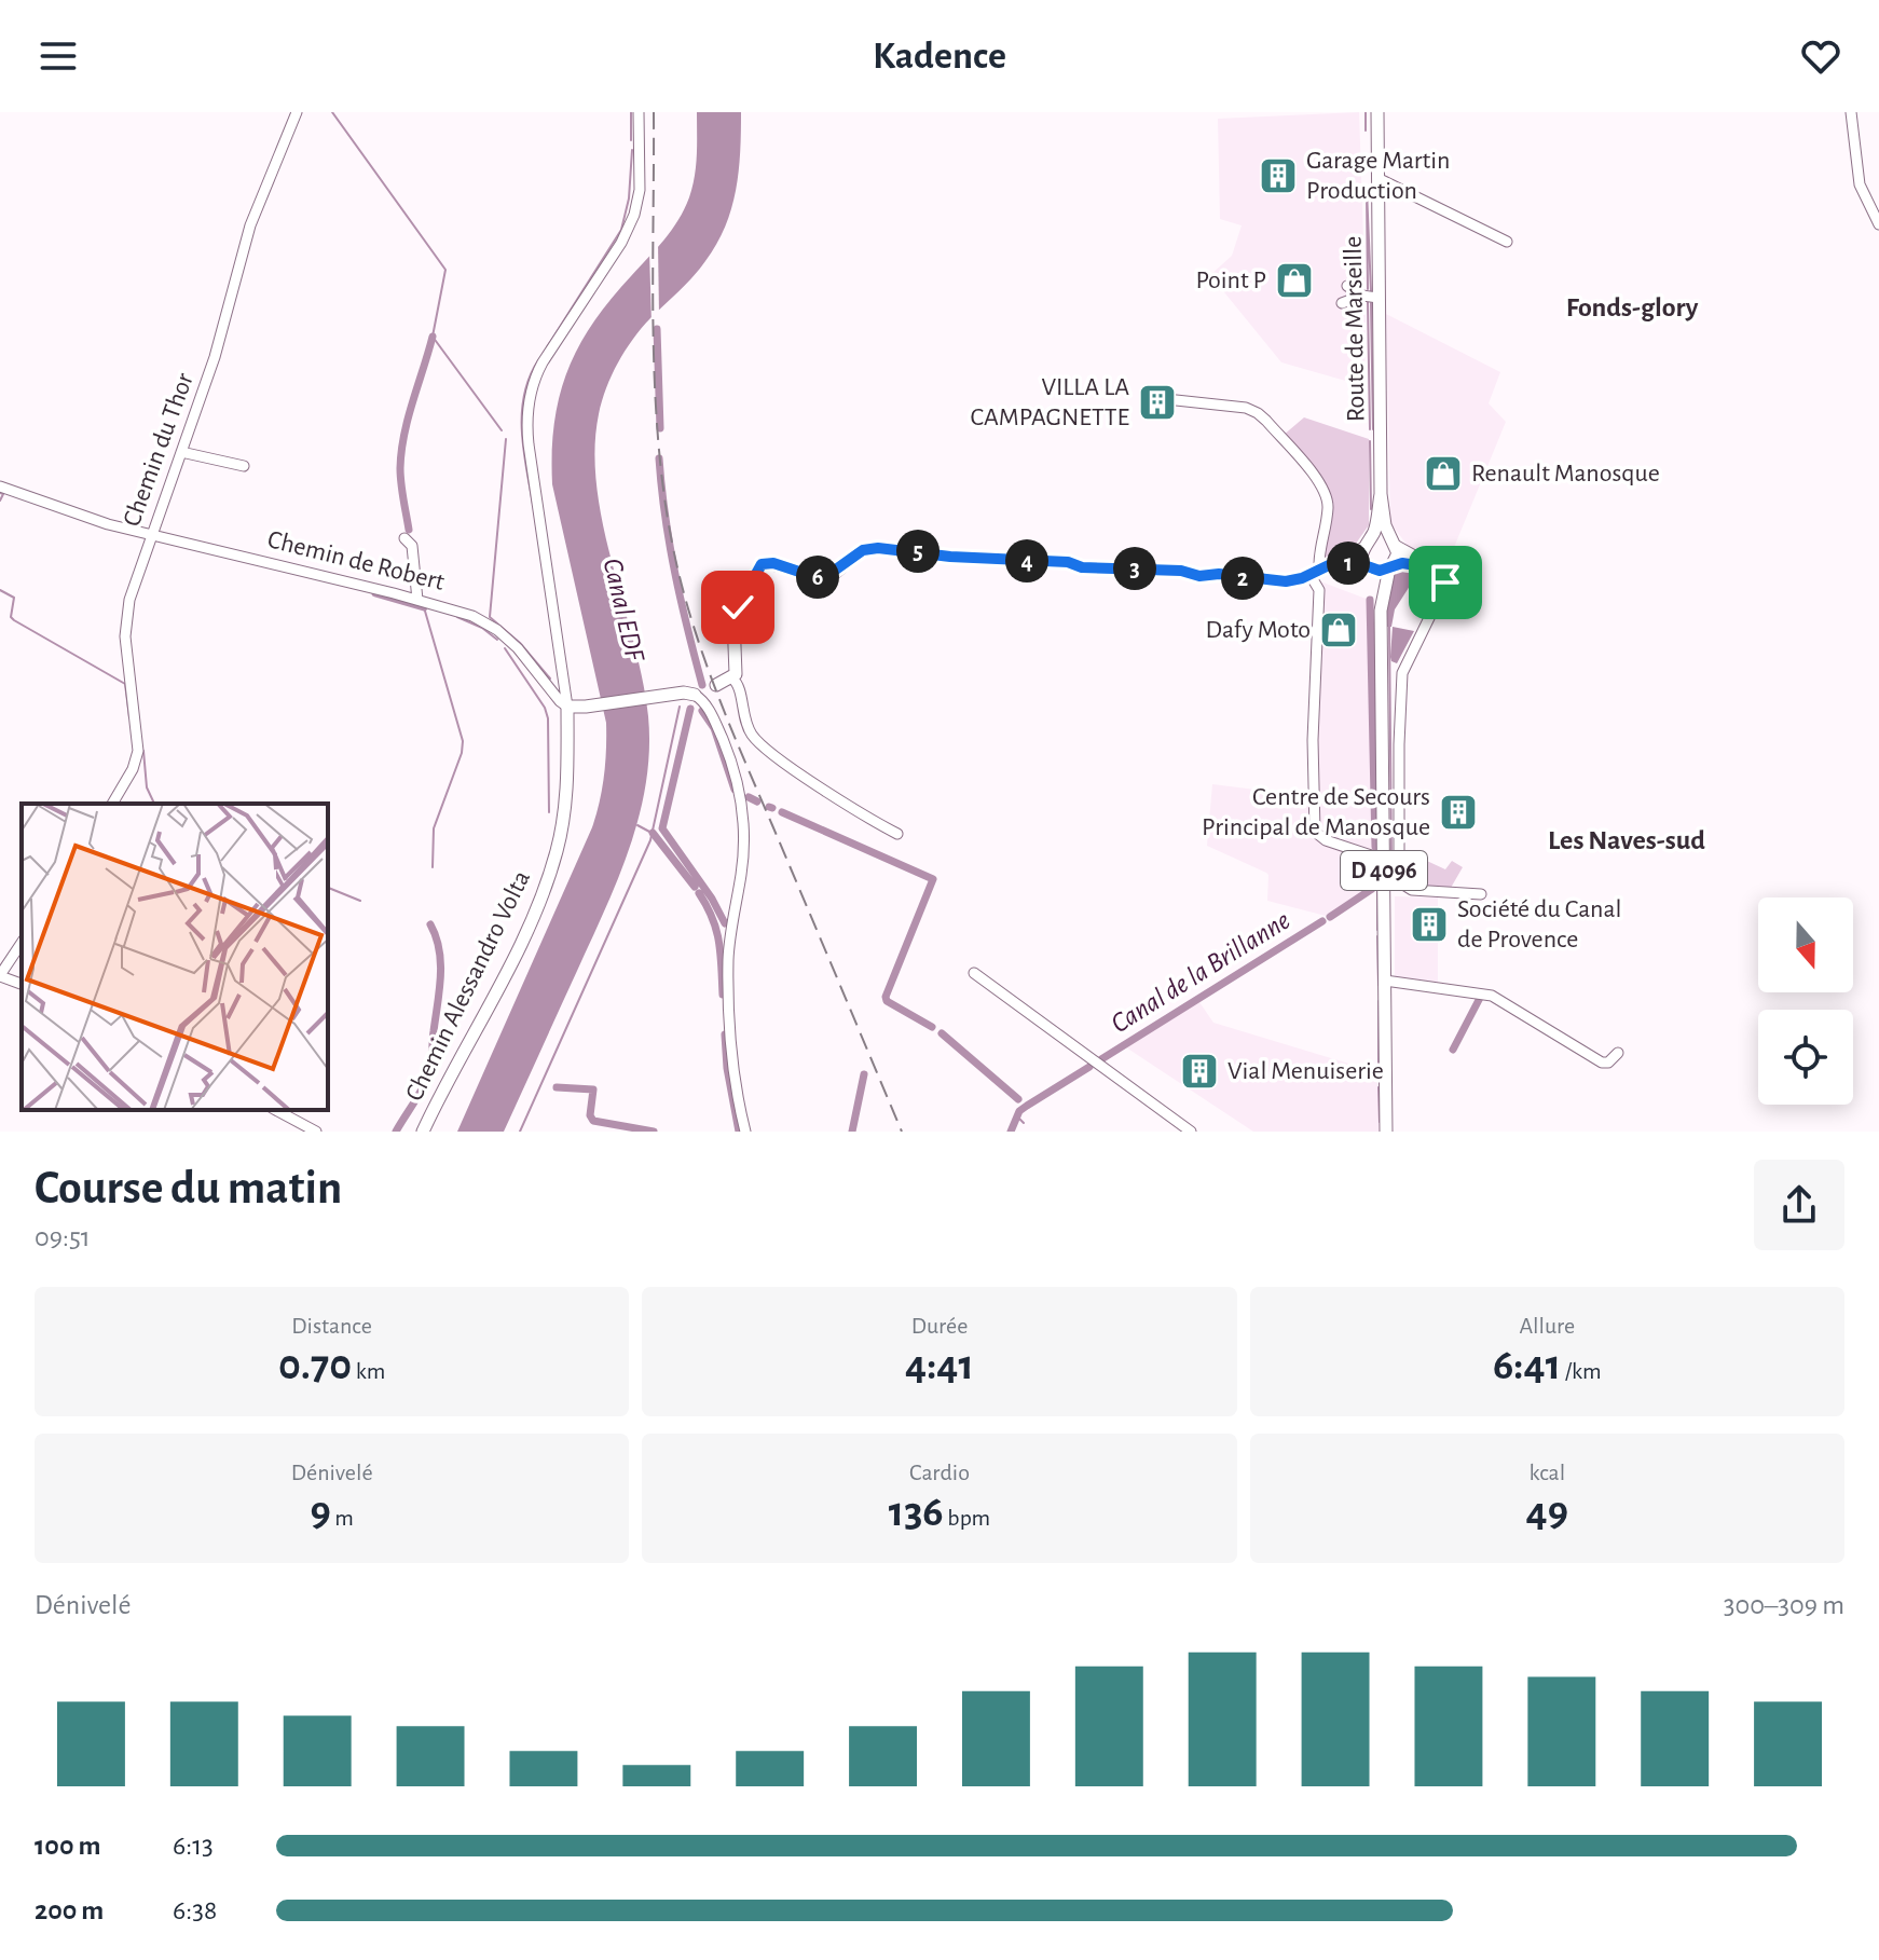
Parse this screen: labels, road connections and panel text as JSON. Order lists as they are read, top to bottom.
{
  "streets": {
    "main road": ["Route de Marseille", "D 4096", "Chemin Alessandro Volta"],
    "street": ["Chemin du Thor", "Chemin de Robert"]
  },
  "crossings": [
    ["Route de Marseille", "D 4096"],
    ["Chemin du Thor", "Chemin de Robert"],
    ["Chemin de Robert", "Chemin Alessandro Volta"]
  ],
  "districts": ["Fonds-glory", "Les Naves-sud"],
  "water": ["Canal EDF", "Canal de la Brillanne"],
  "places": {
    "building": [
      "Garage Martin Production",
      "VILLA LA CAMPAGNETTE",
      "Centre de Secours Principal de Manosque",
      "Société du Canal de Provence",
      "Vial Menuiserie"
    ],
    "shop": ["Point P", "Renault Manosque", "Dafy Moto"]
  },
  "north": "bottom",
  "page": {
    "header": "Kadence",
    "pins": [
      "5",
      "4",
      "1",
      "3",
      "6",
      "2"
    ],
    "heading": ["Course du matin", "09:51"],
    "stats": [
      ["Distance", "0.70 km"],
      ["Durée", "4:41"],
      ["Allure", "6:41 /km"],
      ["Dénivelé", "9 m"],
      ["Cardio", "136 bpm"],
      ["kcal", "49"]
    ],
    "chart": ["Dénivelé", "300–309 m"],
    "list": [
      {
        "name": "100 m",
        "note": "6:13"
      },
      {
        "name": "200 m",
        "note": "6:38"
      }
    ]
  }
}
